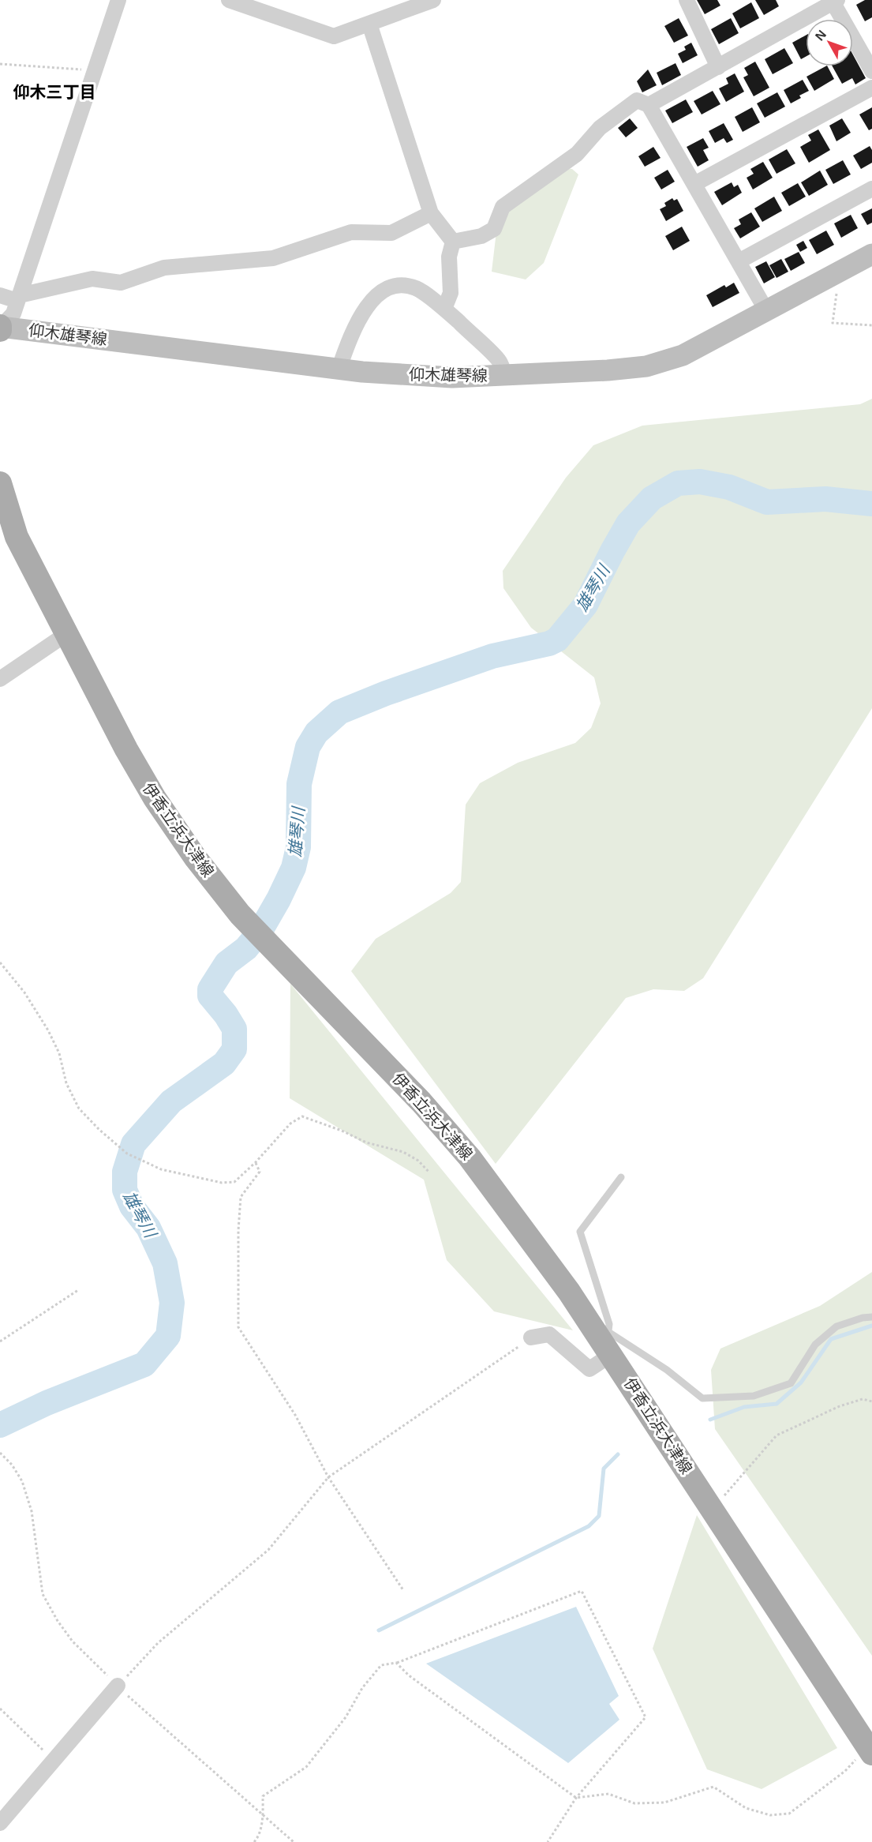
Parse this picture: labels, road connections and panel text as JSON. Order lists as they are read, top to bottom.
{
  "streets": {
    "main road": ["仰木雄琴線", "伊香立浜大津線"]
  },
  "districts": ["仰木三丁目"],
  "water": ["雄琴川"],
  "north": "top left"
}
